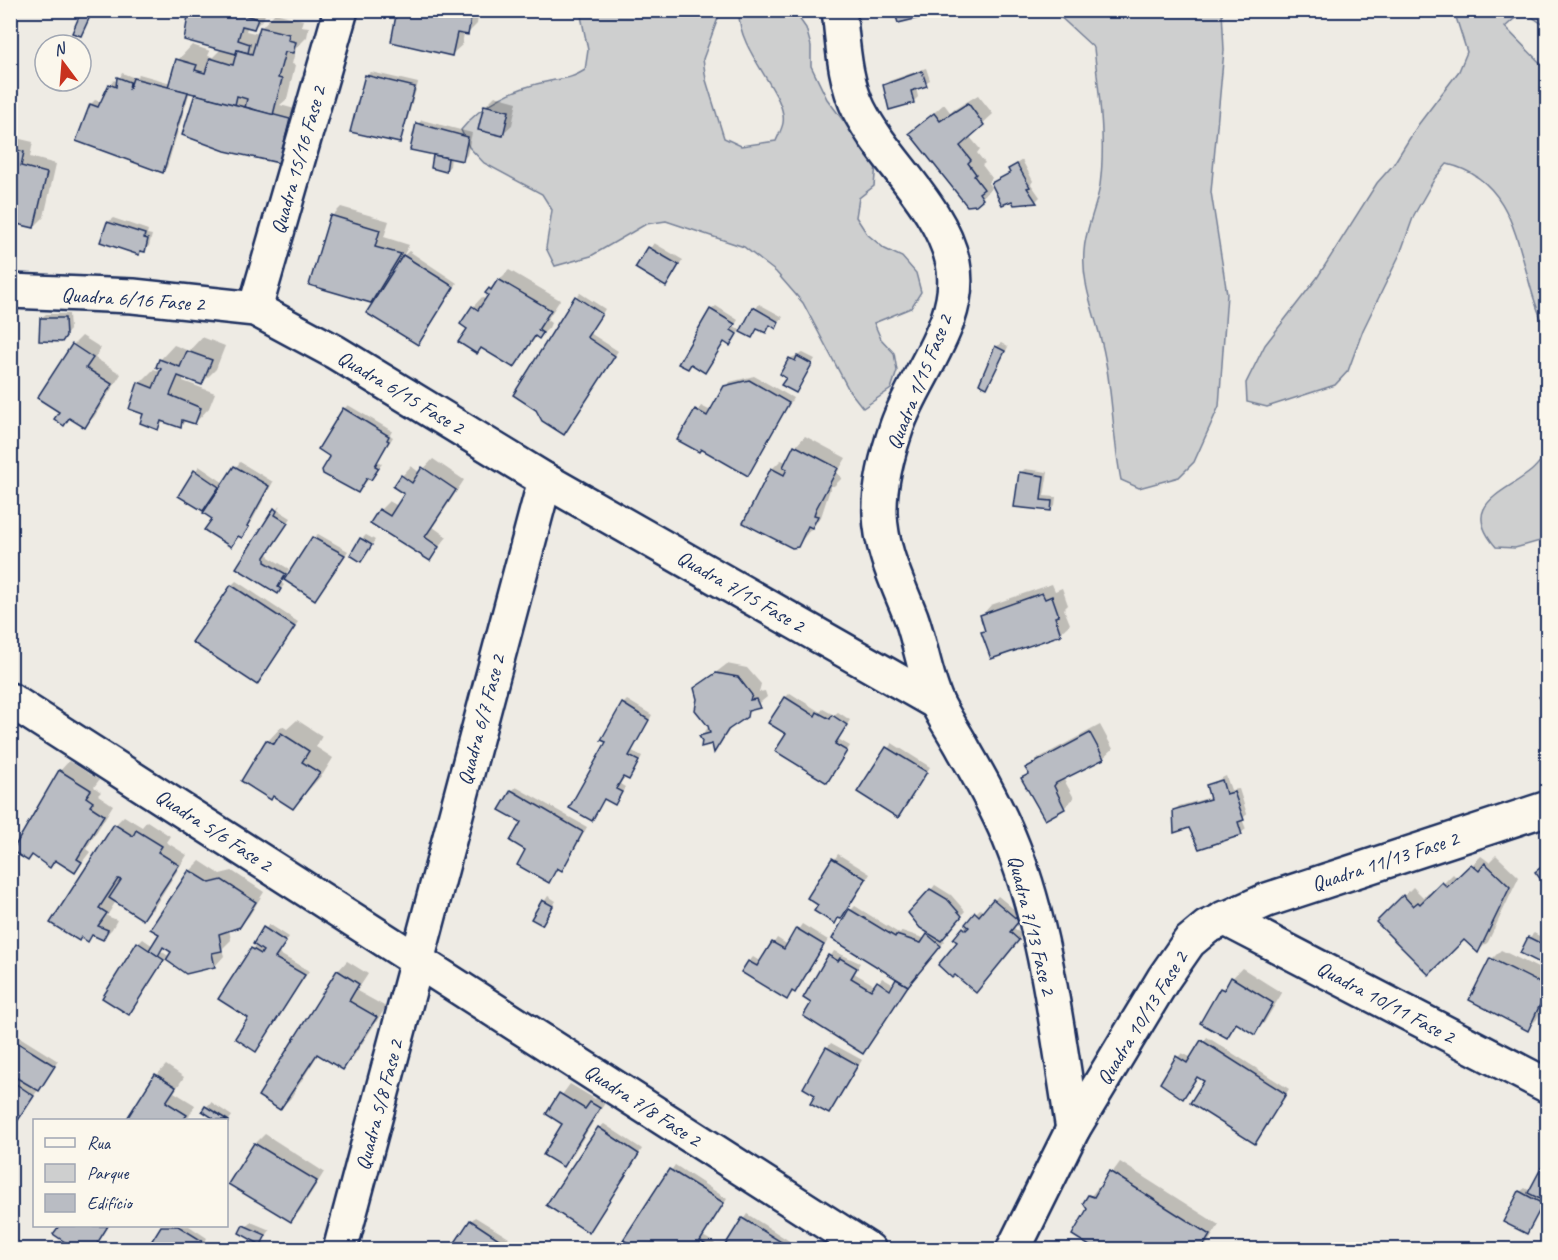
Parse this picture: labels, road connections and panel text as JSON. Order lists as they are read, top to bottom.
{
  "streets": {
    "street": [
      "Quadra 15/16 Fase 2",
      "Quadra 6/16 Fase 2",
      "Quadra 1/15 Fase 2",
      "Quadra 6/15 Fase 2",
      "Quadra 7/15 Fase 2",
      "Quadra 6/7 Fase 2",
      "Quadra 5/6 Fase 2",
      "Quadra 11/13 Fase 2",
      "Quadra 7/13 Fase 2",
      "Quadra 10/11 Fase 2",
      "Quadra 10/13 Fase 2",
      "Quadra 5/8 Fase 2",
      "Quadra 7/8 Fase 2"
    ]
  },
  "crossings": [
    ["Quadra 15/16 Fase 2", "Quadra 6/16 Fase 2"],
    ["Quadra 15/16 Fase 2", "Quadra 6/15 Fase 2"],
    ["Quadra 6/16 Fase 2", "Quadra 6/15 Fase 2"],
    ["Quadra 1/15 Fase 2", "Quadra 7/15 Fase 2"],
    ["Quadra 1/15 Fase 2", "Quadra 7/13 Fase 2"],
    ["Quadra 6/15 Fase 2", "Quadra 7/15 Fase 2"],
    ["Quadra 6/15 Fase 2", "Quadra 6/7 Fase 2"],
    ["Quadra 7/15 Fase 2", "Quadra 6/7 Fase 2"],
    ["Quadra 7/15 Fase 2", "Quadra 7/13 Fase 2"],
    ["Quadra 6/7 Fase 2", "Quadra 5/6 Fase 2"],
    ["Quadra 6/7 Fase 2", "Quadra 5/8 Fase 2"],
    ["Quadra 6/7 Fase 2", "Quadra 7/8 Fase 2"],
    ["Quadra 5/6 Fase 2", "Quadra 5/8 Fase 2"],
    ["Quadra 5/6 Fase 2", "Quadra 7/8 Fase 2"],
    ["Quadra 11/13 Fase 2", "Quadra 10/11 Fase 2"],
    ["Quadra 11/13 Fase 2", "Quadra 10/13 Fase 2"],
    ["Quadra 7/13 Fase 2", "Quadra 10/13 Fase 2"],
    ["Quadra 10/11 Fase 2", "Quadra 10/13 Fase 2"],
    ["Quadra 5/8 Fase 2", "Quadra 7/8 Fase 2"]
  ],
  "legend": ["Rua", "Parque", "Edifício"],
  "north": "top"
}
